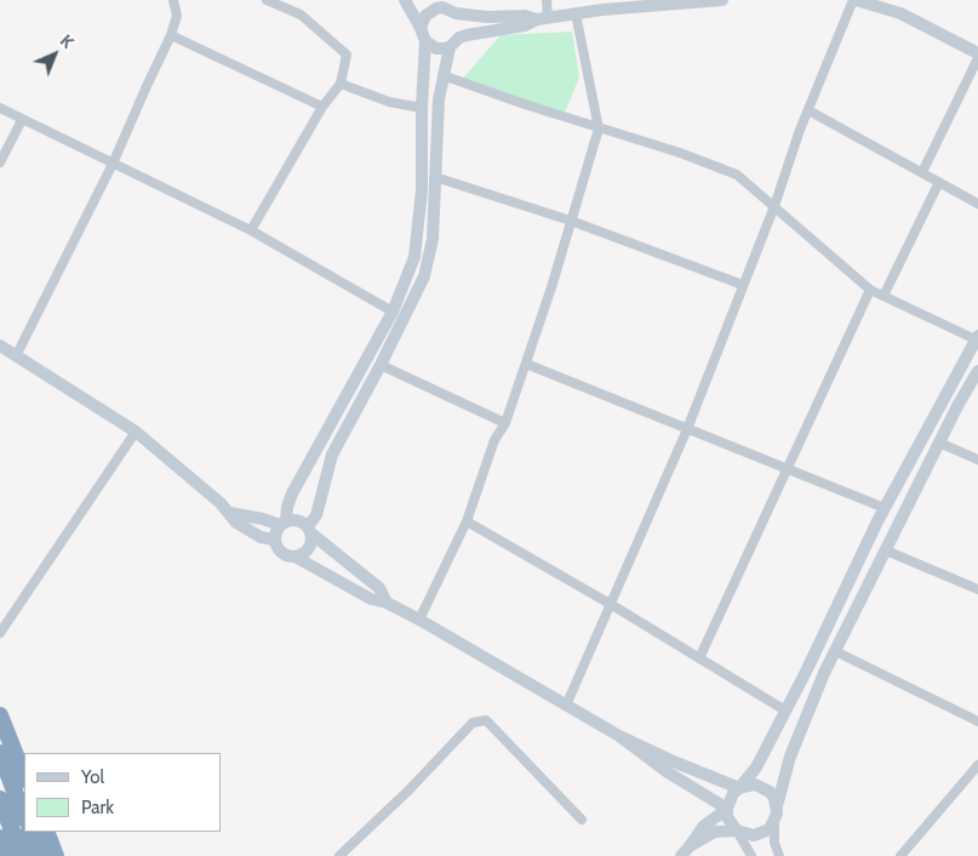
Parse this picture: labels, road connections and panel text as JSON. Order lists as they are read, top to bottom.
{
  "legend": ["Yol", "Park"],
  "north": "top right"
}
